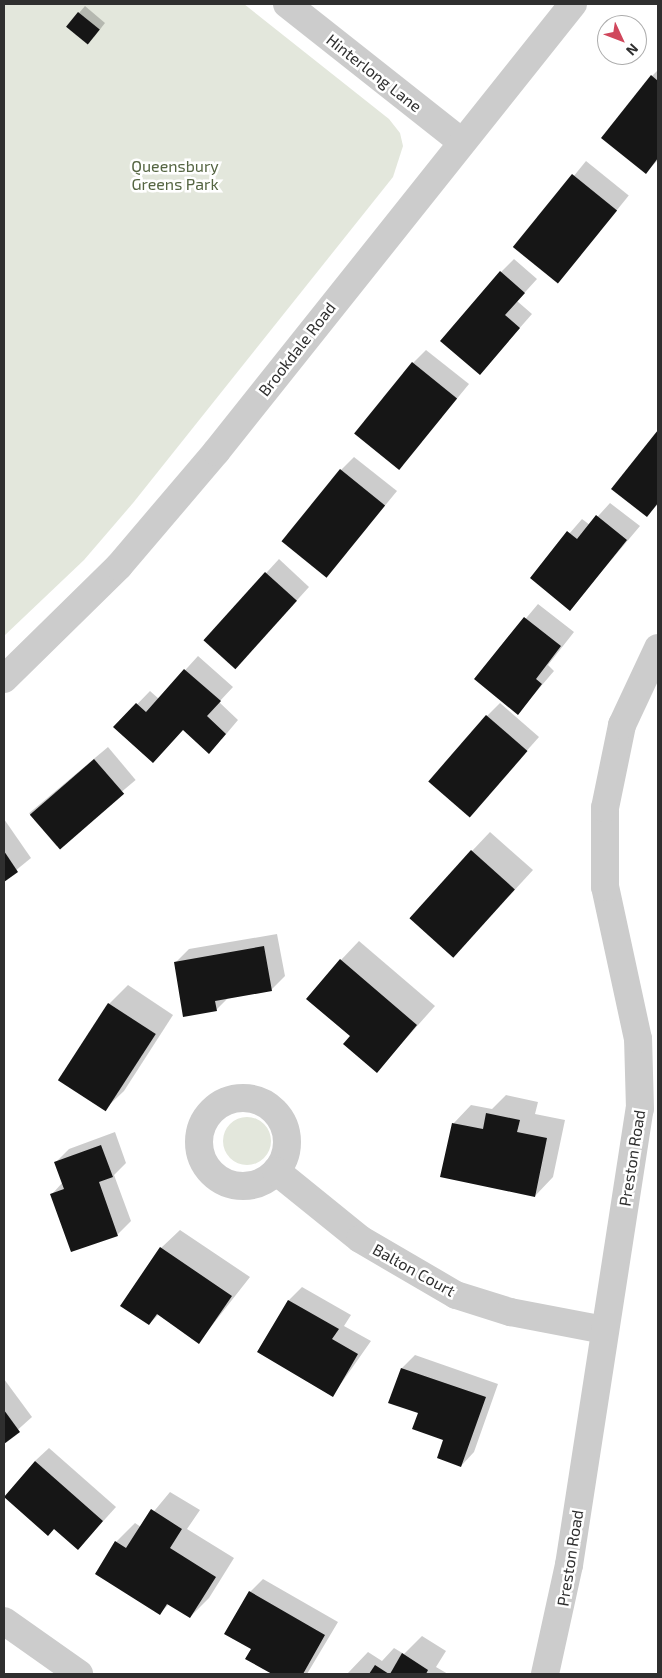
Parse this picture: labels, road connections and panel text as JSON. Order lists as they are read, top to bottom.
{
  "streets": {
    "street": [
      "Hinterlong Lane",
      "Brookdale Road",
      "Preston Road",
      "Balton Court"
    ]
  },
  "crossings": [
    ["Hinterlong Lane", "Brookdale Road"],
    ["Preston Road", "Balton Court"]
  ],
  "parks": ["Queensbury Greens Park"],
  "north": "bottom right"
}
